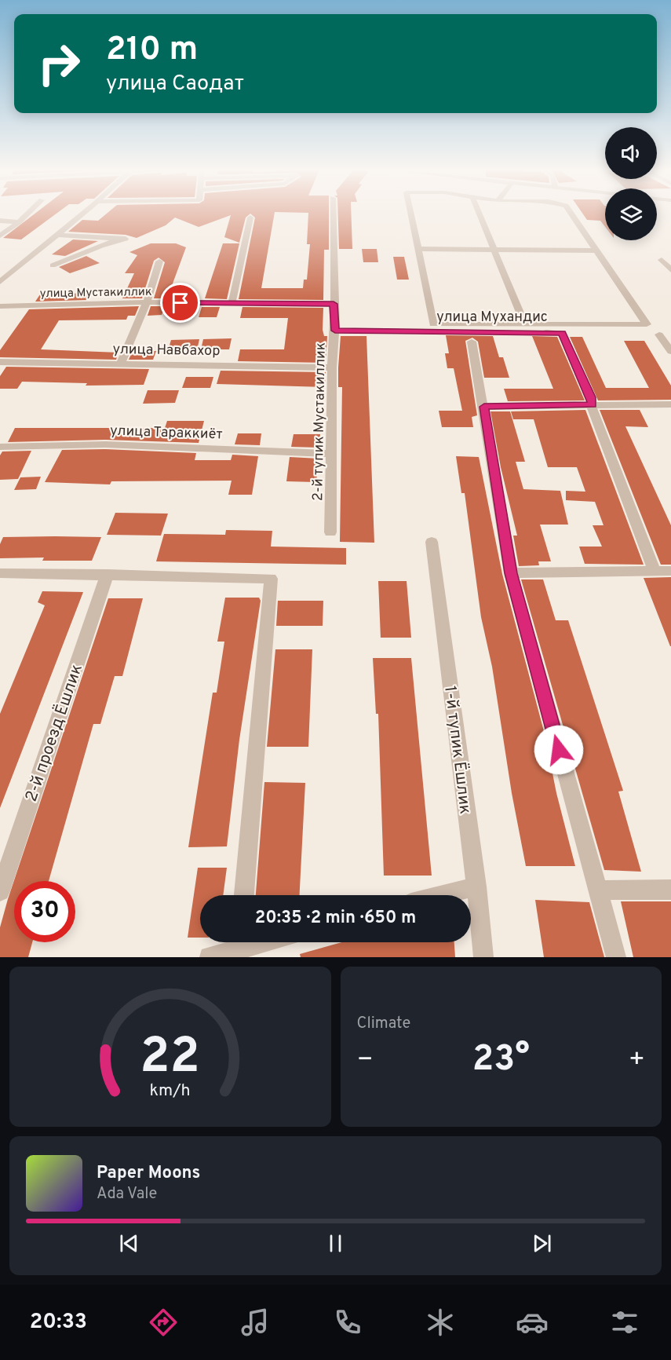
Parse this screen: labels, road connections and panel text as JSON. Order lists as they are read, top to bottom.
{
  "streets": {
    "street": [
      "улица Мустакиллик",
      "улица Мухандис",
      "улица Навбахор",
      "2-й тупик Мустакиллик",
      "улица Тараккиёт",
      "2-й проезд Ёшлик",
      "1-й тупик Ёшлик"
    ]
  },
  "crossings": [
    ["улица Мустакиллик", "2-й тупик Мустакиллик"],
    ["улица Мухандис", "2-й тупик Мустакиллик"],
    ["улица Навбахор", "2-й тупик Мустакиллик"],
    ["2-й тупик Мустакиллик", "улица Тараккиёт"]
  ],
  "page": {
    "turn": ["210 m", "улица Саодат"],
    "limit": "30",
    "trip": "20:35 · 2 min · 650 m",
    "tile": "Climate",
    "heat": ["−", "23°", "+"],
    "song": ["Paper Moons", "Ada Vale"],
    "tabs": "20:33",
    "gauge": ["22", "km/h"]
  }
}
